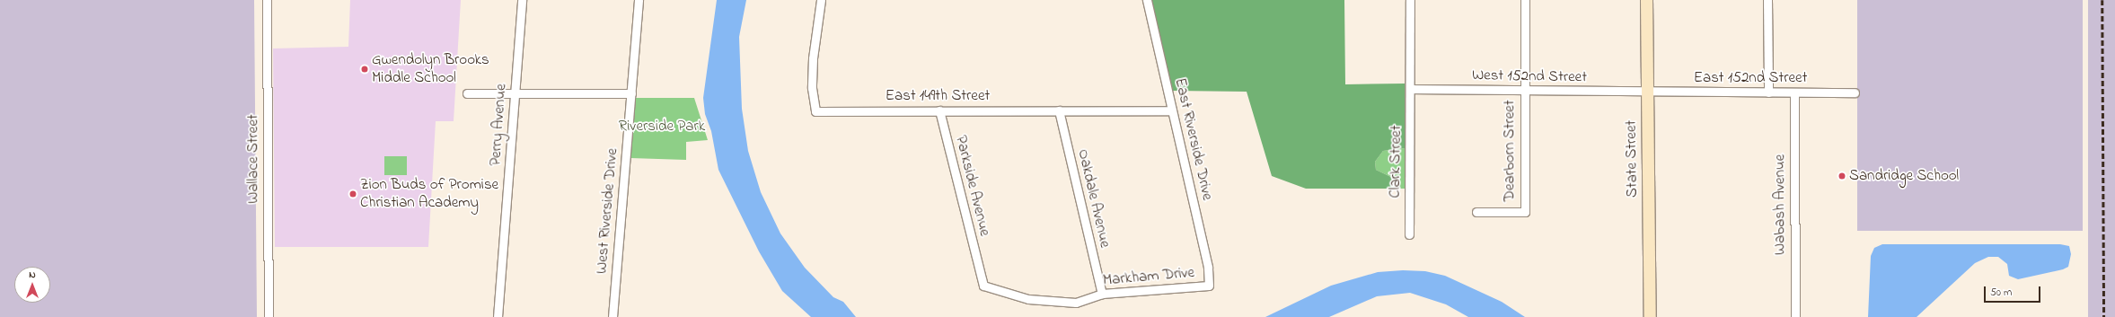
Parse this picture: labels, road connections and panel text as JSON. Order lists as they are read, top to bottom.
{
  "streets": {
    "main road": ["State Street"],
    "street": [
      "West 152nd Street",
      "East 152nd Street",
      "East 149th Street",
      "Perry Avenue",
      "East Riverside Drive",
      "Dearborn Street",
      "Wallace Street",
      "Clark Street",
      "Parkside Avenue",
      "Oakdale Avenue",
      "Wabash Avenue",
      "West Riverside Drive",
      "Markham Drive"
    ]
  },
  "crossings": [
    ["West 152nd Street", "East 152nd Street"],
    ["West 152nd Street", "Dearborn Street"],
    ["West 152nd Street", "State Street"],
    ["West 152nd Street", "Clark Street"],
    ["East 152nd Street", "State Street"],
    ["East 152nd Street", "Wabash Avenue"],
    ["East 149th Street", "Parkside Avenue"],
    ["East 149th Street", "Oakdale Avenue"],
    ["East Riverside Drive", "Markham Drive"],
    ["Parkside Avenue", "Markham Drive"],
    ["Oakdale Avenue", "Markham Drive"]
  ],
  "parks": ["Riverside Park"],
  "places": ["Gwendolyn Brooks Middle School", "Sandridge School", "Zion Buds of Promise Christian Academy"],
  "scale_bar": "50 m",
  "north": "top"
}
